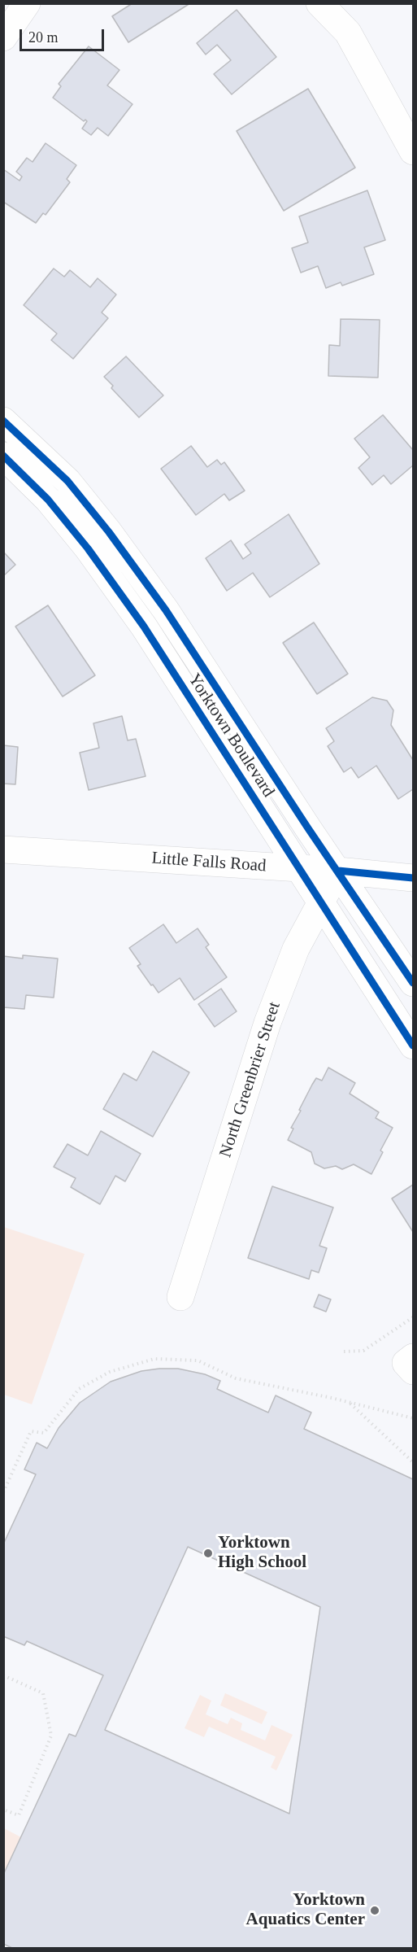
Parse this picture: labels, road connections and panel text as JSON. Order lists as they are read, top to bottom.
{
  "streets": {
    "street": ["Yorktown Boulevard", "Little Falls Road", "North Greenbrier Street"]
  },
  "crossings": [
    ["Yorktown Boulevard", "Little Falls Road"],
    ["Yorktown Boulevard", "North Greenbrier Street"],
    ["Little Falls Road", "North Greenbrier Street"]
  ],
  "places": ["Yorktown High School", "Yorktown Aquatics Center"],
  "scale_bar": "20 m"
}
